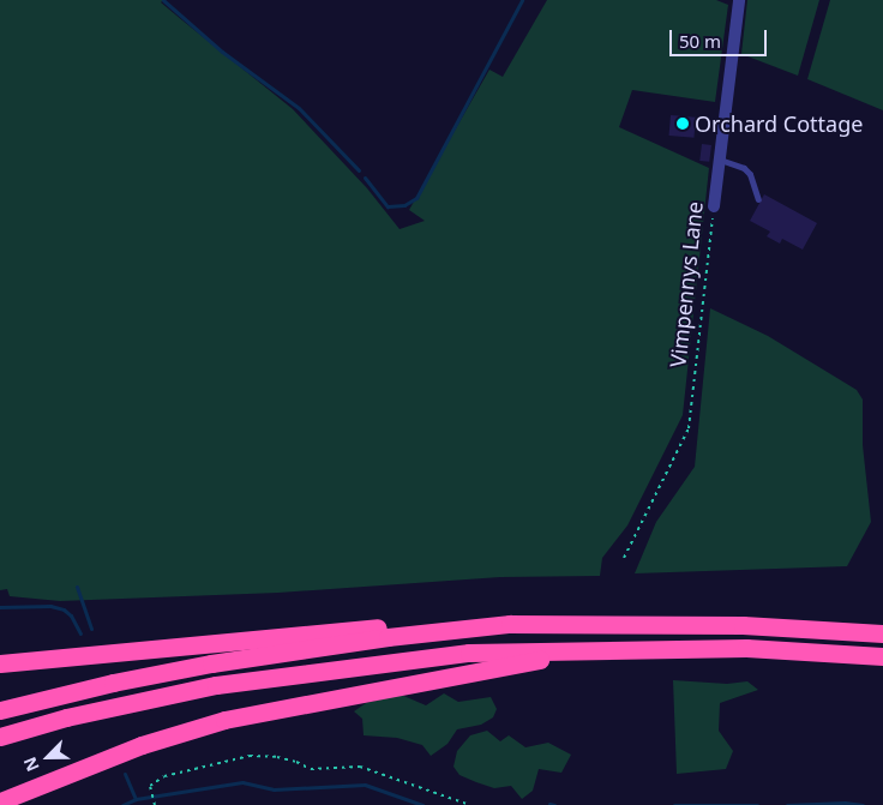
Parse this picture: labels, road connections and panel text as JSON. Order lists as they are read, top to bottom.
{
  "streets": {
    "street": ["Vimpennys Lane"]
  },
  "places": ["Orchard Cottage"],
  "scale_bar": "50 m",
  "north": "bottom left"
}
